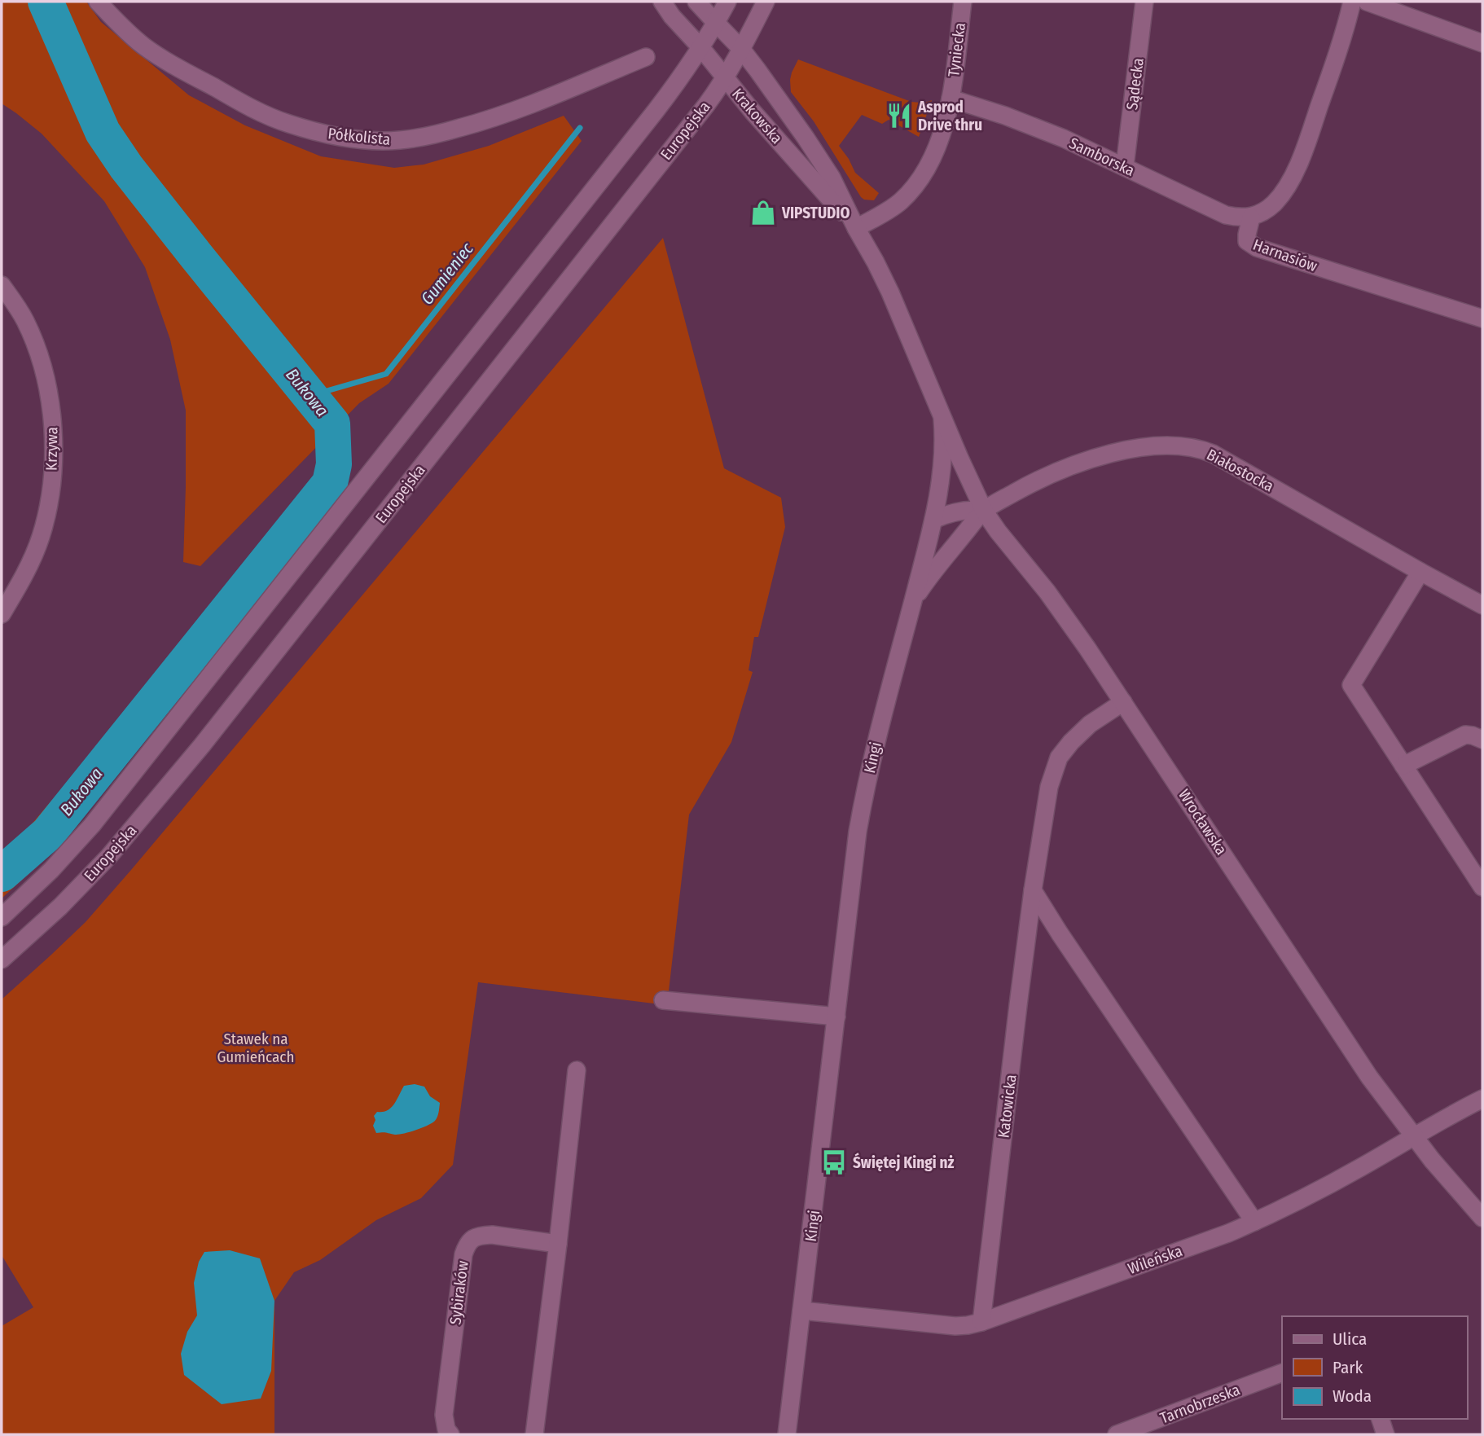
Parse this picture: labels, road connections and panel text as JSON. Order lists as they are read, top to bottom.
{
  "streets": {
    "street": [
      "Tyniecka",
      "Sądecka",
      "Krakowska",
      "Europejska",
      "Półkolista",
      "Samborska",
      "Harnasiów",
      "Krzywa",
      "Białostocka",
      "Kingi",
      "Wrocławska",
      "Katowicka",
      "Wileńska",
      "Sybiraków",
      "Tarnobrzeska"
    ]
  },
  "crossings": [
    ["Tyniecka", "Samborska"],
    ["Sądecka", "Samborska"],
    ["Krakowska", "Europejska"],
    ["Krakowska", "Kingi"],
    ["Krakowska", "Wrocławska"],
    ["Samborska", "Harnasiów"],
    ["Białostocka", "Kingi"],
    ["Białostocka", "Wrocławska"],
    ["Kingi", "Wrocławska"],
    ["Kingi", "Wileńska"],
    ["Wrocławska", "Katowicka"],
    ["Wrocławska", "Wileńska"],
    ["Katowicka", "Wileńska"]
  ],
  "water": ["Gumieniec", "Bukowa"],
  "parks": ["Stawek na Gumieńcach"],
  "places": {
    "restaurant": ["Asprod Drive thru"],
    "shop": ["VIPSTUDIO"],
    "bus stop": ["Świętej Kingi nż"]
  },
  "legend": ["Ulica", "Park", "Woda"]
}
